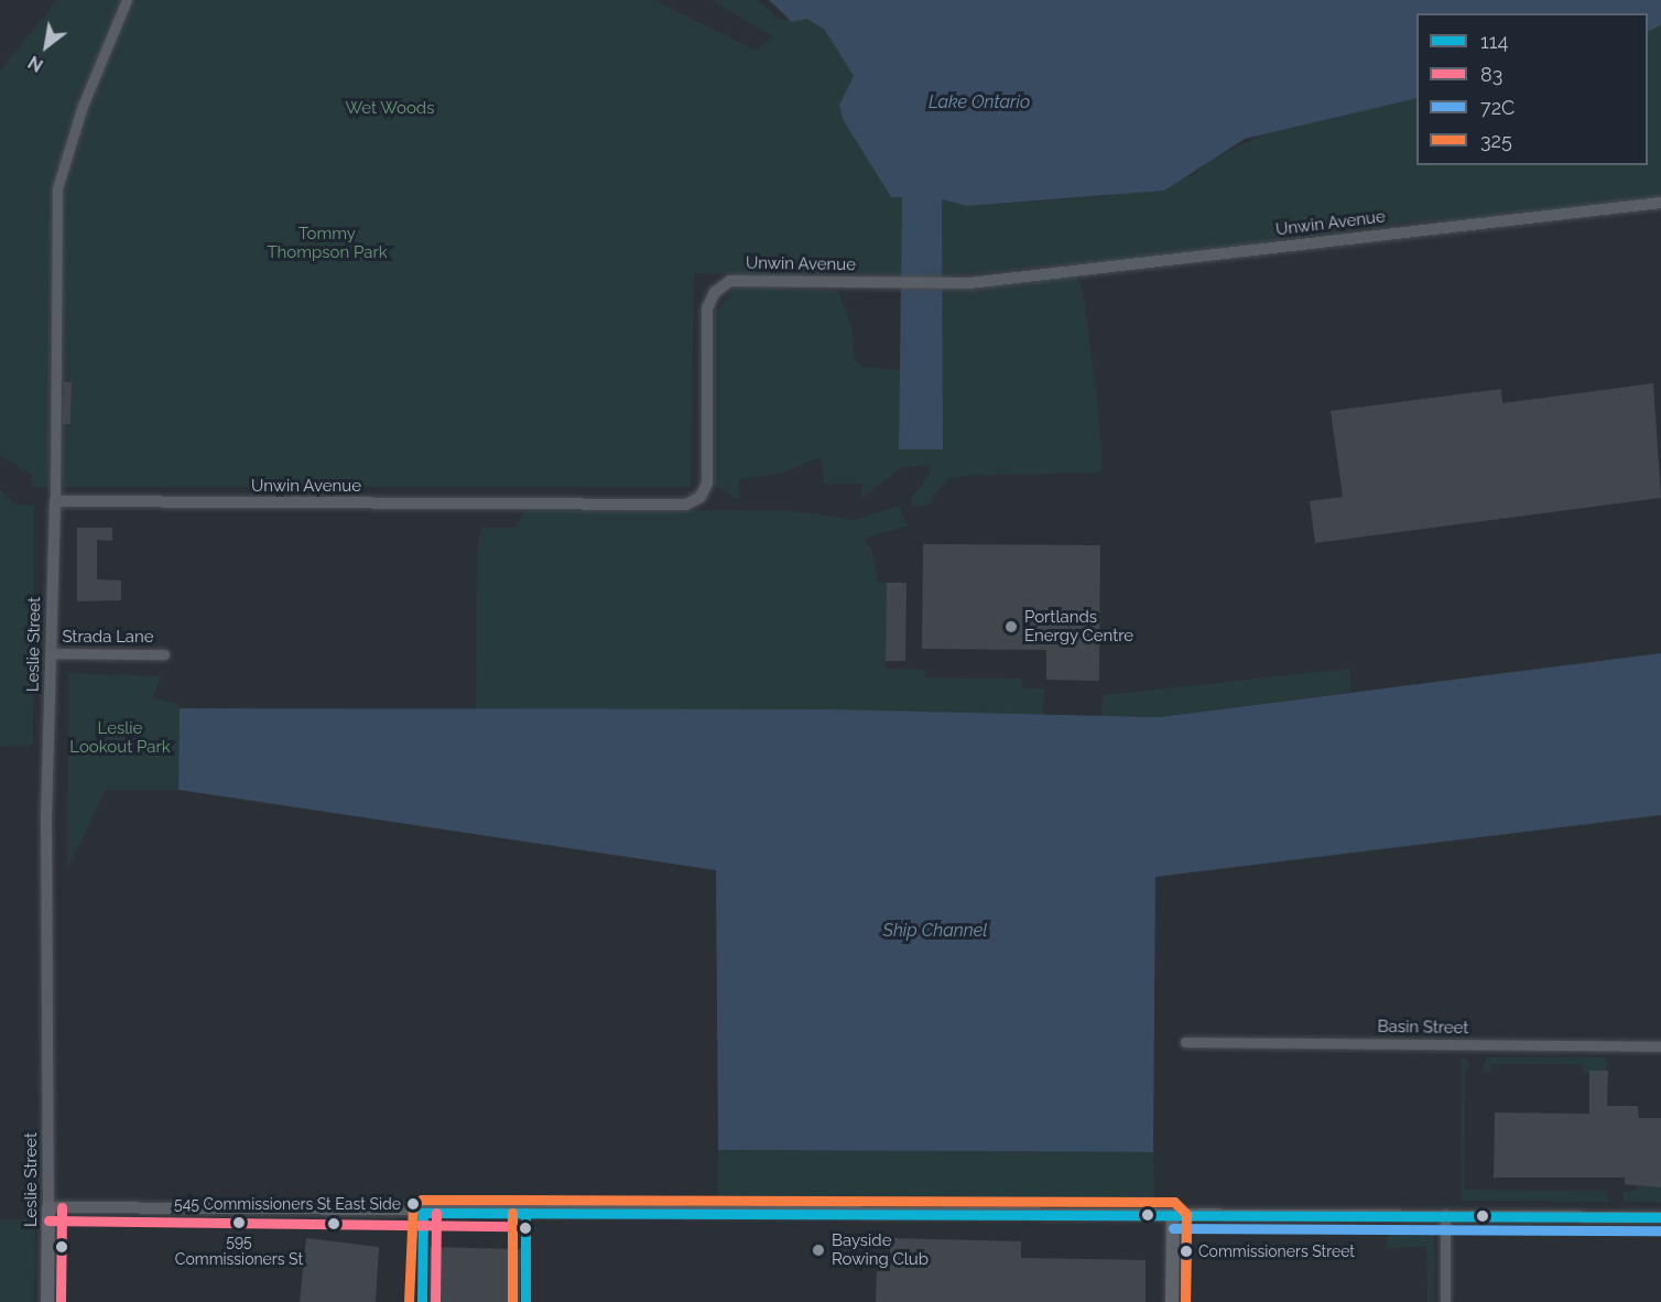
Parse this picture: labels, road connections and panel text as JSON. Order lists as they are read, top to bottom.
{
  "streets": {
    "main road": ["Leslie Street"],
    "street": ["Unwin Avenue", "Strada Lane", "Basin Street"]
  },
  "crossings": [
    ["Unwin Avenue", "Leslie Street"],
    ["Strada Lane", "Leslie Street"]
  ],
  "water": ["Lake Ontario", "Ship Channel"],
  "parks": ["Wet Woods", "Tommy Thompson Park", "Leslie Lookout Park"],
  "places": [
    "Portlands Energy Centre",
    "545 Commissioners St East Side",
    "595 Commissioners St",
    "Bayside Rowing Club",
    "Commissioners Street"
  ],
  "lines": [
    "transit line 325",
    "transit line 83",
    "transit line 114",
    "transit line 72C"
  ],
  "legend": [
    "114",
    "83",
    "72C",
    "325"
  ],
  "north": "bottom left"
}
